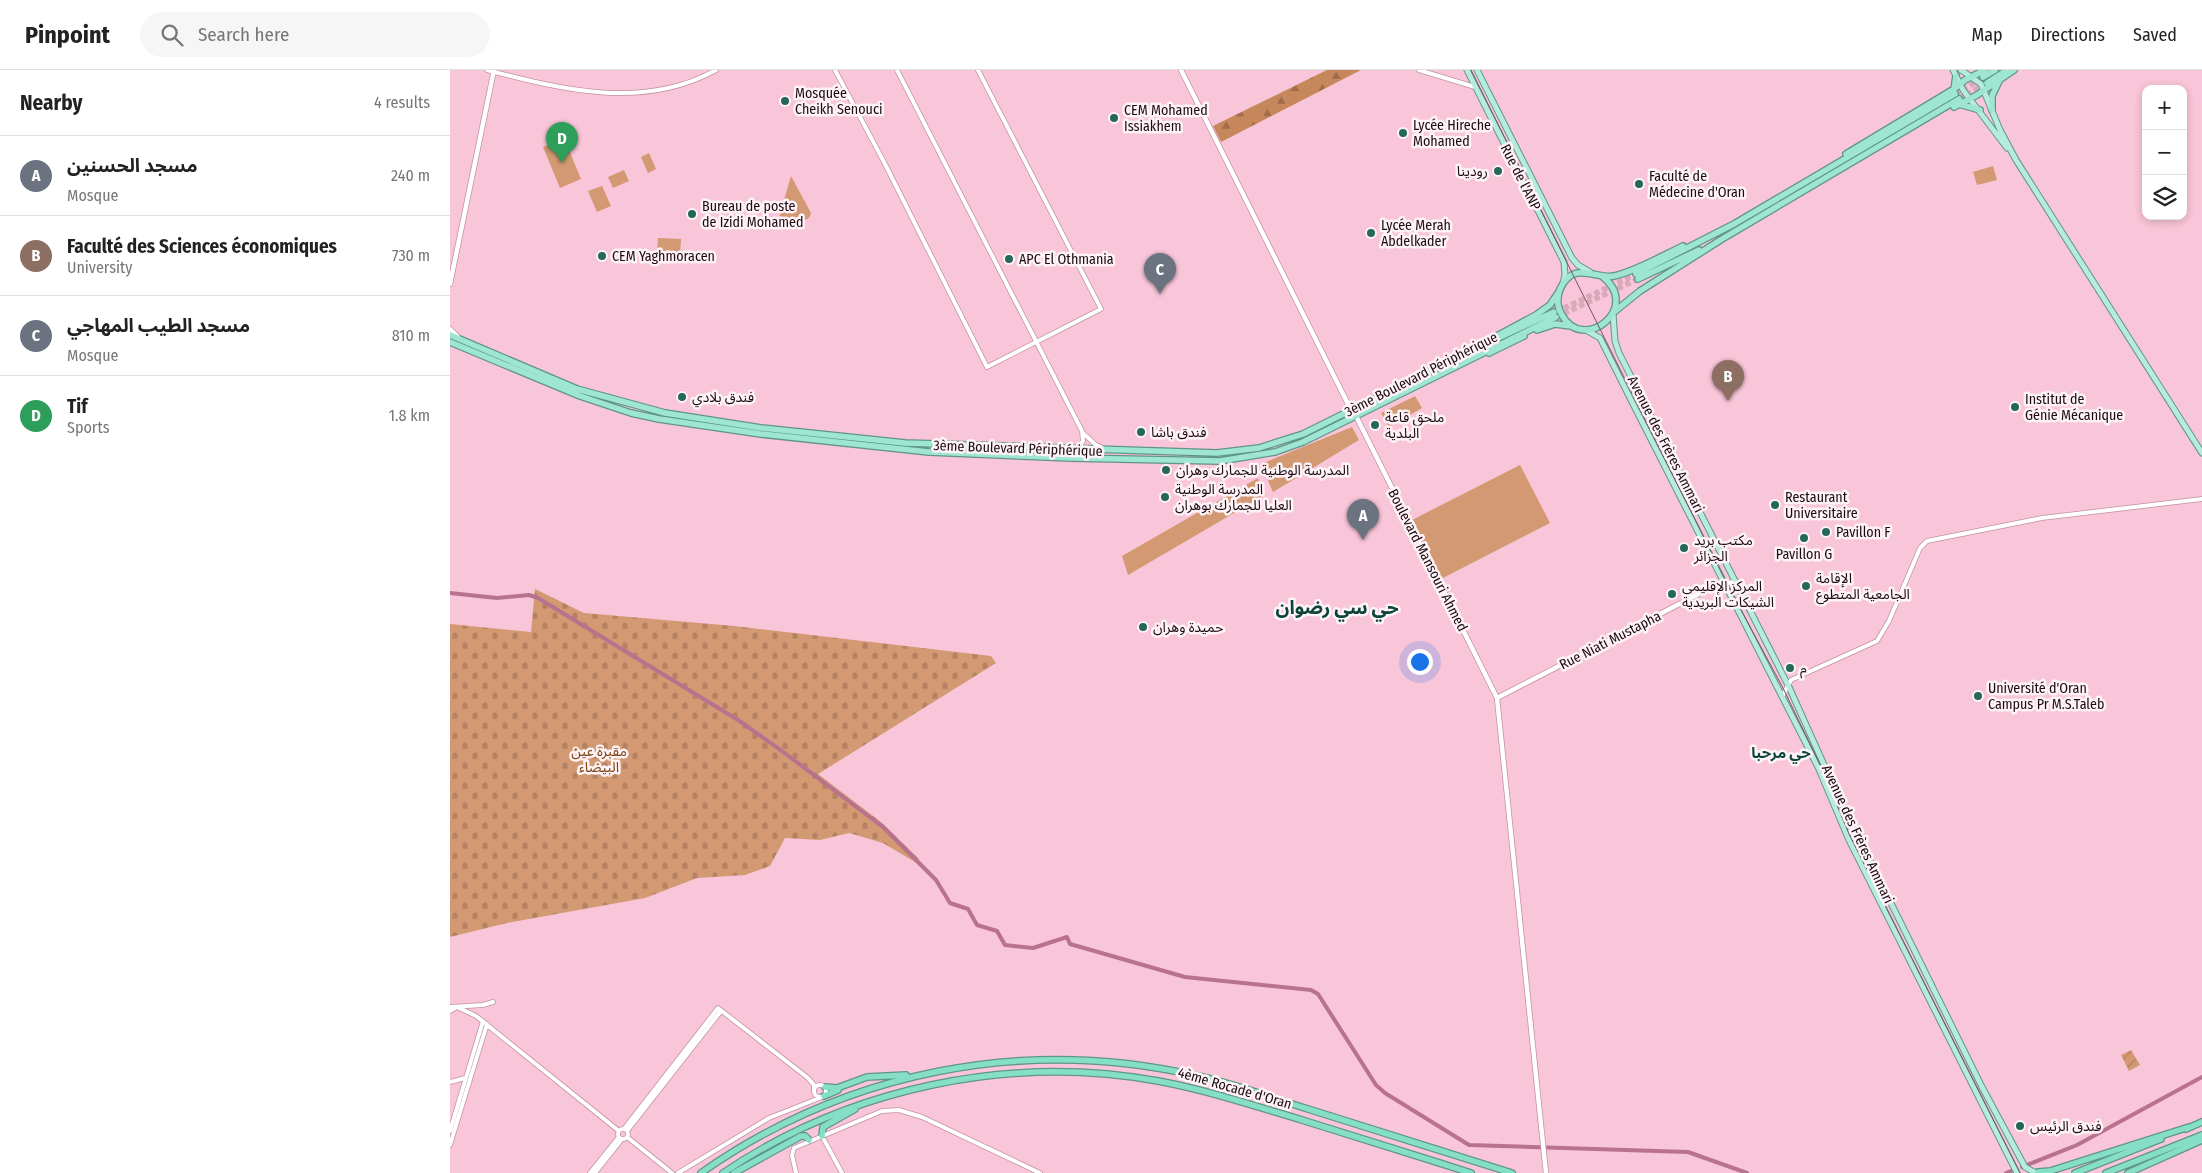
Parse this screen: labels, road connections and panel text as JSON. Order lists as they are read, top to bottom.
{
  "streets": {
    "highway": ["3ème Boulevard Périphérique", "4ème Rocade d'Oran"],
    "main road": [
      "Rue de l'ANP",
      "Avenue des Frères Ammari",
      "Boulevard Mansouri Ahmed",
      "Rue Niati Mustapha"
    ]
  },
  "crossings": [
    ["Rue de l'ANP", "3ème Boulevard Périphérique"],
    ["Rue de l'ANP", "Avenue des Frères Ammari"],
    ["3ème Boulevard Périphérique", "Avenue des Frères Ammari"],
    ["3ème Boulevard Périphérique", "Boulevard Mansouri Ahmed"],
    ["Avenue des Frères Ammari", "Rue Niati Mustapha"],
    ["Boulevard Mansouri Ahmed", "Rue Niati Mustapha"]
  ],
  "districts": ["حي سي رضوان", "حي مرحبا"],
  "parks": ["مقبرة عين البيضاء"],
  "places": [
    "Mosquée Cheikh Senouci",
    "CEM Mohamed Issiakhem",
    "Lycée Hireche Mohamed",
    "رودينا",
    "Faculté de Médecine d'Oran",
    "Bureau de poste de Izidi Mohamed",
    "Lycée Merah Abdelkader",
    "CEM Yaghmoracen",
    "APC El Othmania",
    "فندق بلادي",
    "Institut de Génie Mécanique",
    "ملحق قاعة البلدية",
    "فندق باشا",
    "المدرسة الوطنية للجمارك وهران",
    "المدرسة الوطنية العليا للجمارك بوهران",
    "Restaurant Universitaire",
    "Pavillon F",
    "Pavillon G",
    "مكتب بريد الجزائر",
    "الإقامة الجامعية المتطوع",
    "المركز الإقليمي الشيكات البريدية",
    "حميدة وهران",
    "م",
    "Université d'Oran Campus Pr M.S.Taleb",
    "فندق الرئيس"
  ],
  "page": {
    "header": "Pinpoint",
    "search": "Search here",
    "nav": ["Map", "Directions", "Saved"],
    "heading": ["Nearby", "4 results"],
    "map_buttons": ["+", "−"],
    "pins": [
      "D",
      "C",
      "B",
      "A"
    ],
    "list": [
      {
        "mark": "A",
        "name": "مسجد الحسنين",
        "note": "Mosque",
        "value": "240 m"
      },
      {
        "mark": "B",
        "name": "Faculté des Sciences économiques",
        "note": "University",
        "value": "730 m"
      },
      {
        "mark": "C",
        "name": "مسجد الطيب المهاجي",
        "note": "Mosque",
        "value": "810 m"
      },
      {
        "mark": "D",
        "name": "Tif",
        "note": "Sports",
        "value": "1.8 km"
      }
    ]
  }
}
